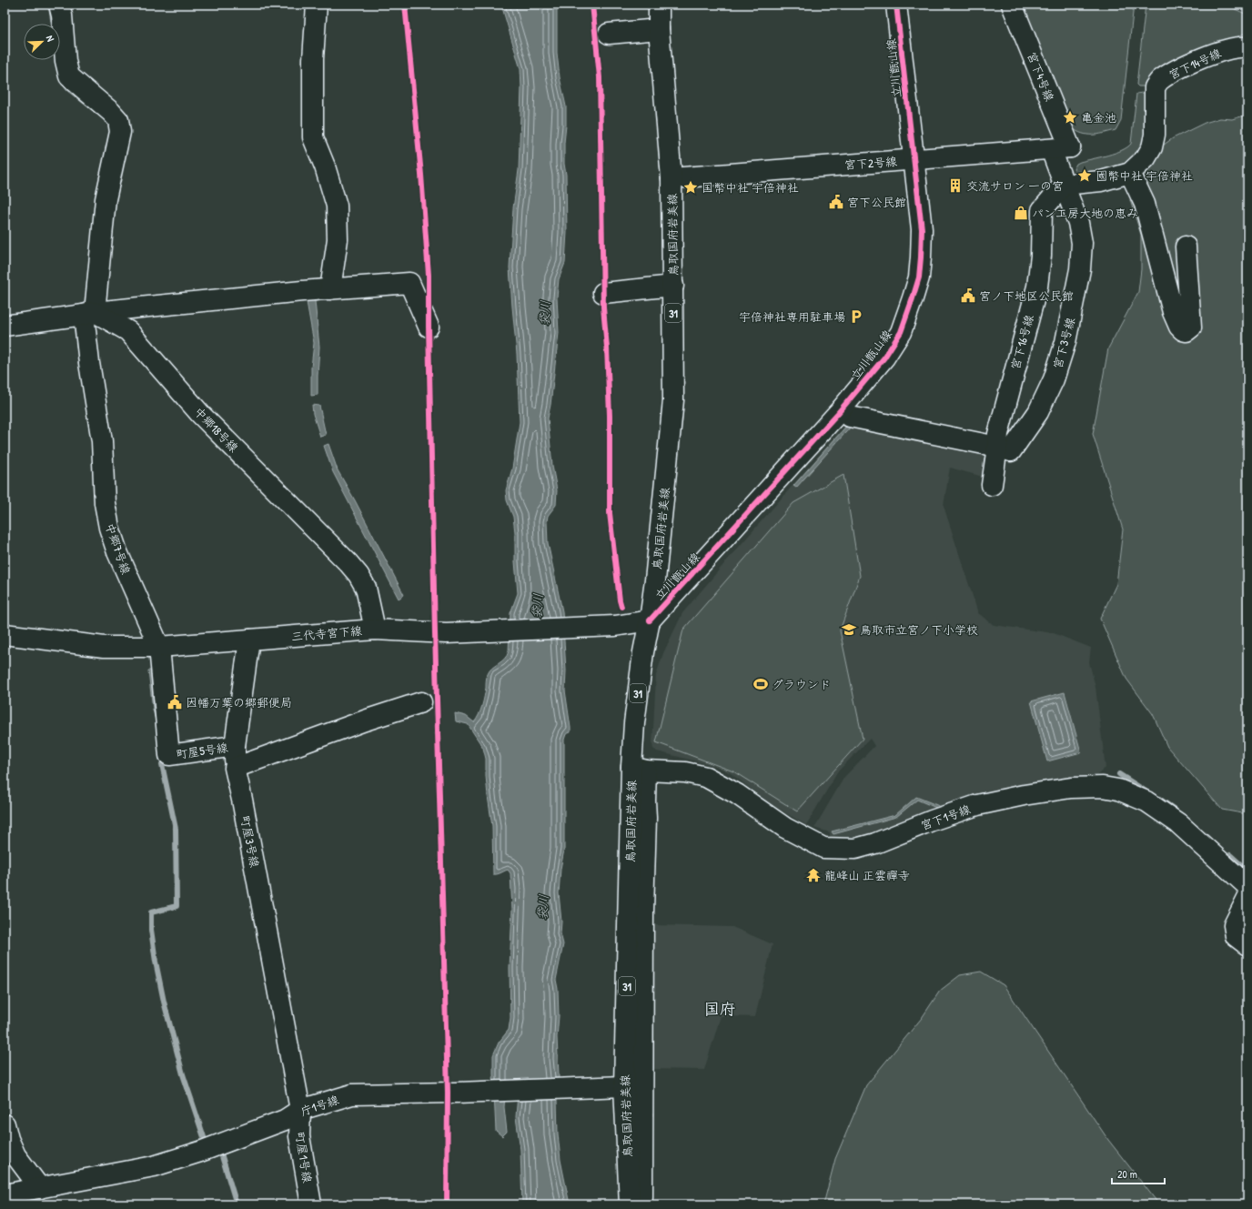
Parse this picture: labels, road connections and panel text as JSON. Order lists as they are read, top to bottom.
{
  "streets": {
    "street": [
      "宮下14号線",
      "立川甑山線",
      "宮下4号線",
      "宮下2号線",
      "鳥取国府岩美線",
      "31",
      "宮下16号線",
      "宮下3号線",
      "中郷18号線",
      "中郷7号線",
      "三代寺宮下線",
      "町屋5号線",
      "宮下1号線",
      "町屋3号線",
      "庁1号線",
      "町屋1号線"
    ]
  },
  "crossings": [
    ["宮下14号線", "宮下16号線"],
    ["宮下14号線", "宮下3号線"],
    ["立川甑山線", "宮下2号線"],
    ["立川甑山線", "鳥取国府岩美線"],
    ["立川甑山線", "三代寺宮下線"],
    ["宮下4号線", "宮下2号線"],
    ["宮下4号線", "宮下3号線"],
    ["宮下2号線", "鳥取国府岩美線"],
    ["宮下2号線", "宮下3号線"],
    ["鳥取国府岩美線", "三代寺宮下線"],
    ["鳥取国府岩美線", "宮下1号線"],
    ["鳥取国府岩美線", "庁1号線"],
    ["宮下16号線", "宮下3号線"],
    ["中郷18号線", "中郷7号線"],
    ["中郷18号線", "三代寺宮下線"],
    ["中郷7号線", "三代寺宮下線"],
    ["中郷7号線", "町屋5号線"],
    ["町屋5号線", "町屋3号線"],
    ["町屋3号線", "庁1号線"],
    ["町屋3号線", "町屋1号線"],
    ["庁1号線", "町屋1号線"]
  ],
  "districts": ["国府"],
  "water": ["袋川"],
  "places": {
    "place": ["亀金池", "國幣中社 宇倍神社", "国幣中社 宇倍神社"],
    "building": ["交流サロン 一の宮"],
    "public building": ["宮下公民館", "宮ノ下地区公民館", "因幡万葉の郷郵便局"],
    "shop": ["パン工房大地の恵み"],
    "parking": ["宇倍神社専用駐車場"],
    "school or university": ["鳥取市立宮ノ下小学校"],
    "sports": ["グラウンド"],
    "temple": ["龍峰山 正雲禪寺"]
  },
  "scale_bar": "20 m",
  "north": "top right"
}
